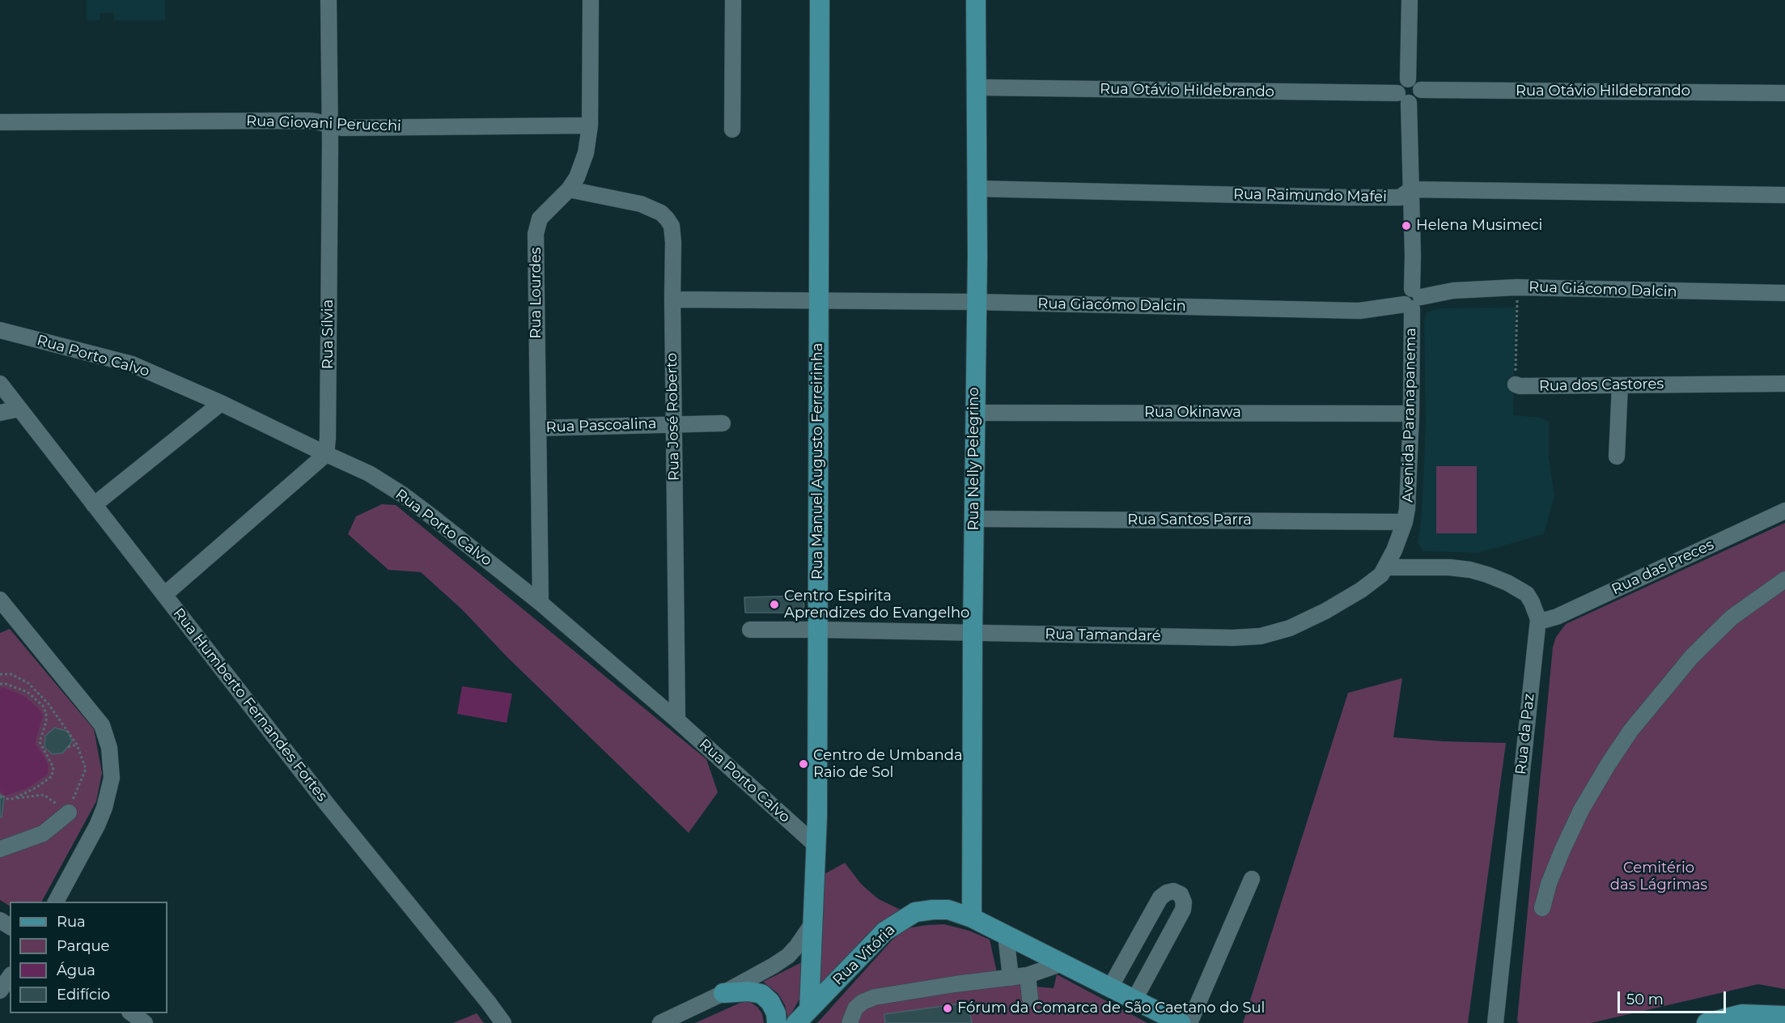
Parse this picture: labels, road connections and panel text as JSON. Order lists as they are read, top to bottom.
{
  "streets": {
    "main road": ["Rua Nelly Pelegrino", "Rua Manuel Augusto Ferreirinha", "Rua Vitória"],
    "street": [
      "Rua Otávio Hildebrando",
      "Rua Giovani Perucchi",
      "Rua Raimundo Mafei",
      "Rua Giácomo Dalcin",
      "Rua Lourdes",
      "Rua Giacómo Dalcin",
      "Rua Sílvia",
      "Rua Porto Calvo",
      "Rua dos Castores",
      "Rua Okinawa",
      "Avenida Paranapanema",
      "Rua José Roberto",
      "Rua Pascoalina",
      "Rua Santos Parra",
      "Rua das Preces",
      "Rua Tamandaré",
      "Rua Humberto Fernandes Fortes",
      "Rua da Paz"
    ]
  },
  "crossings": [
    ["Rua Otávio Hildebrando", "Avenida Paranapanema"],
    ["Rua Otávio Hildebrando", "Rua Nelly Pelegrino"],
    ["Rua Giovani Perucchi", "Rua Lourdes"],
    ["Rua Giovani Perucchi", "Rua Sílvia"],
    ["Rua Raimundo Mafei", "Avenida Paranapanema"],
    ["Rua Raimundo Mafei", "Rua Nelly Pelegrino"],
    ["Rua Giácomo Dalcin", "Rua Giacómo Dalcin"],
    ["Rua Giácomo Dalcin", "Avenida Paranapanema"],
    ["Rua Lourdes", "Rua Porto Calvo"],
    ["Rua Lourdes", "Rua José Roberto"],
    ["Rua Lourdes", "Rua Pascoalina"],
    ["Rua Giacómo Dalcin", "Avenida Paranapanema"],
    ["Rua Giacómo Dalcin", "Rua Nelly Pelegrino"],
    ["Rua Giacómo Dalcin", "Rua Manuel Augusto Ferreirinha"],
    ["Rua Sílvia", "Rua Porto Calvo"],
    ["Rua Porto Calvo", "Rua José Roberto"],
    ["Rua Porto Calvo", "Rua Manuel Augusto Ferreirinha"],
    ["Rua Okinawa", "Avenida Paranapanema"],
    ["Rua Okinawa", "Rua Nelly Pelegrino"],
    ["Avenida Paranapanema", "Rua Santos Parra"],
    ["Avenida Paranapanema", "Rua Tamandaré"],
    ["Rua José Roberto", "Rua Pascoalina"],
    ["Rua Nelly Pelegrino", "Rua Santos Parra"],
    ["Rua Nelly Pelegrino", "Rua Tamandaré"],
    ["Rua Nelly Pelegrino", "Rua Vitória"],
    ["Rua Manuel Augusto Ferreirinha", "Rua Tamandaré"],
    ["Rua Manuel Augusto Ferreirinha", "Rua Vitória"],
    ["Rua Santos Parra", "Rua Tamandaré"],
    ["Rua das Preces", "Rua da Paz"],
    ["Rua Tamandaré", "Rua da Paz"]
  ],
  "parks": ["Cemitério das Lágrimas"],
  "places": [
    "Helena Musimeci",
    "Centro Espirita Aprendizes do Evangelho",
    "Centro de Umbanda Raio de Sol",
    "Fórum da Comarca de São Caetano do Sul"
  ],
  "legend": [
    "Rua",
    "Parque",
    "Água",
    "Edifício"
  ],
  "scale_bar": "50 m"
}
